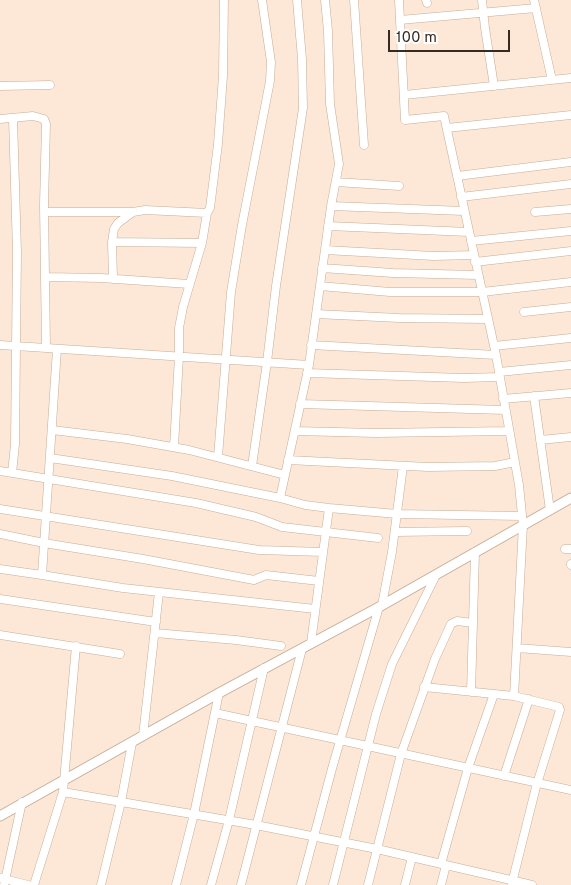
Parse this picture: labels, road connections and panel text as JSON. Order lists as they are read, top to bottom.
{
  "scale_bar": "100 m"
}
